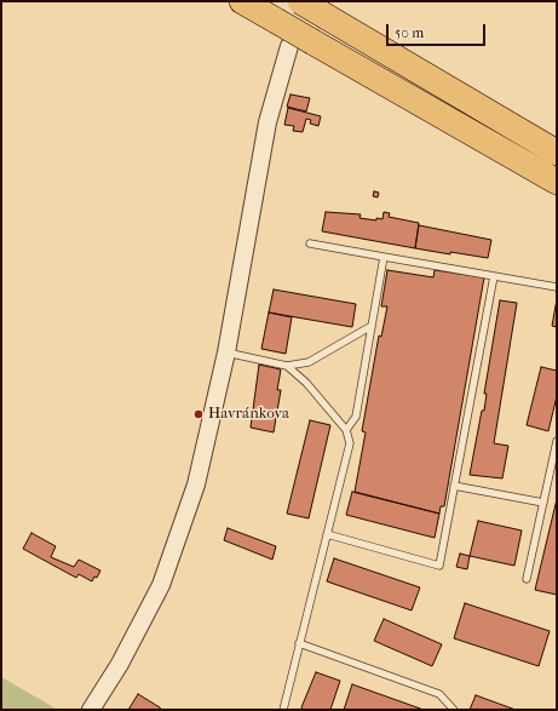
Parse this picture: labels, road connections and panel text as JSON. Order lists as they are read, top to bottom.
{
  "places": ["Havránkova"],
  "scale_bar": "50 m"
}
